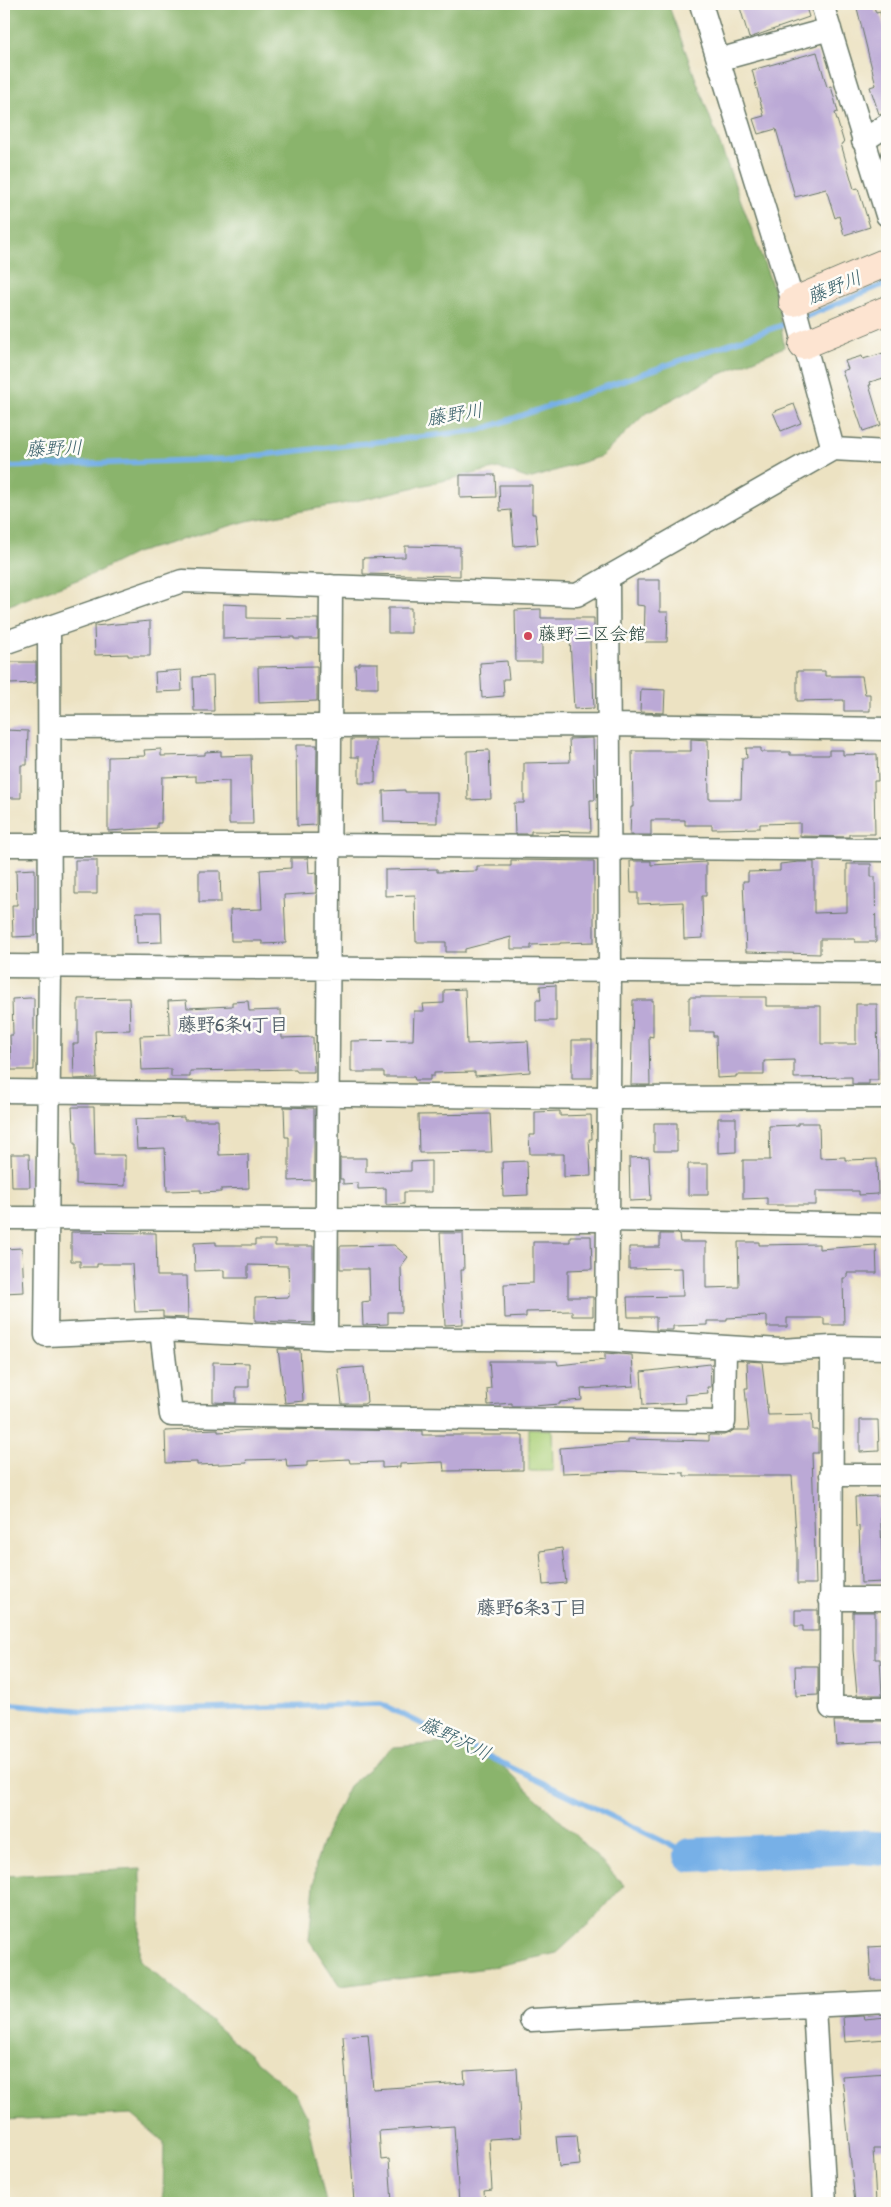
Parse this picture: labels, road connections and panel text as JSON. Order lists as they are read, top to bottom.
{
  "districts": ["藤野6条4丁目", "藤野6条3丁目"],
  "water": ["藤野川", "藤野沢川"],
  "places": ["藤野三区会館"]
}
